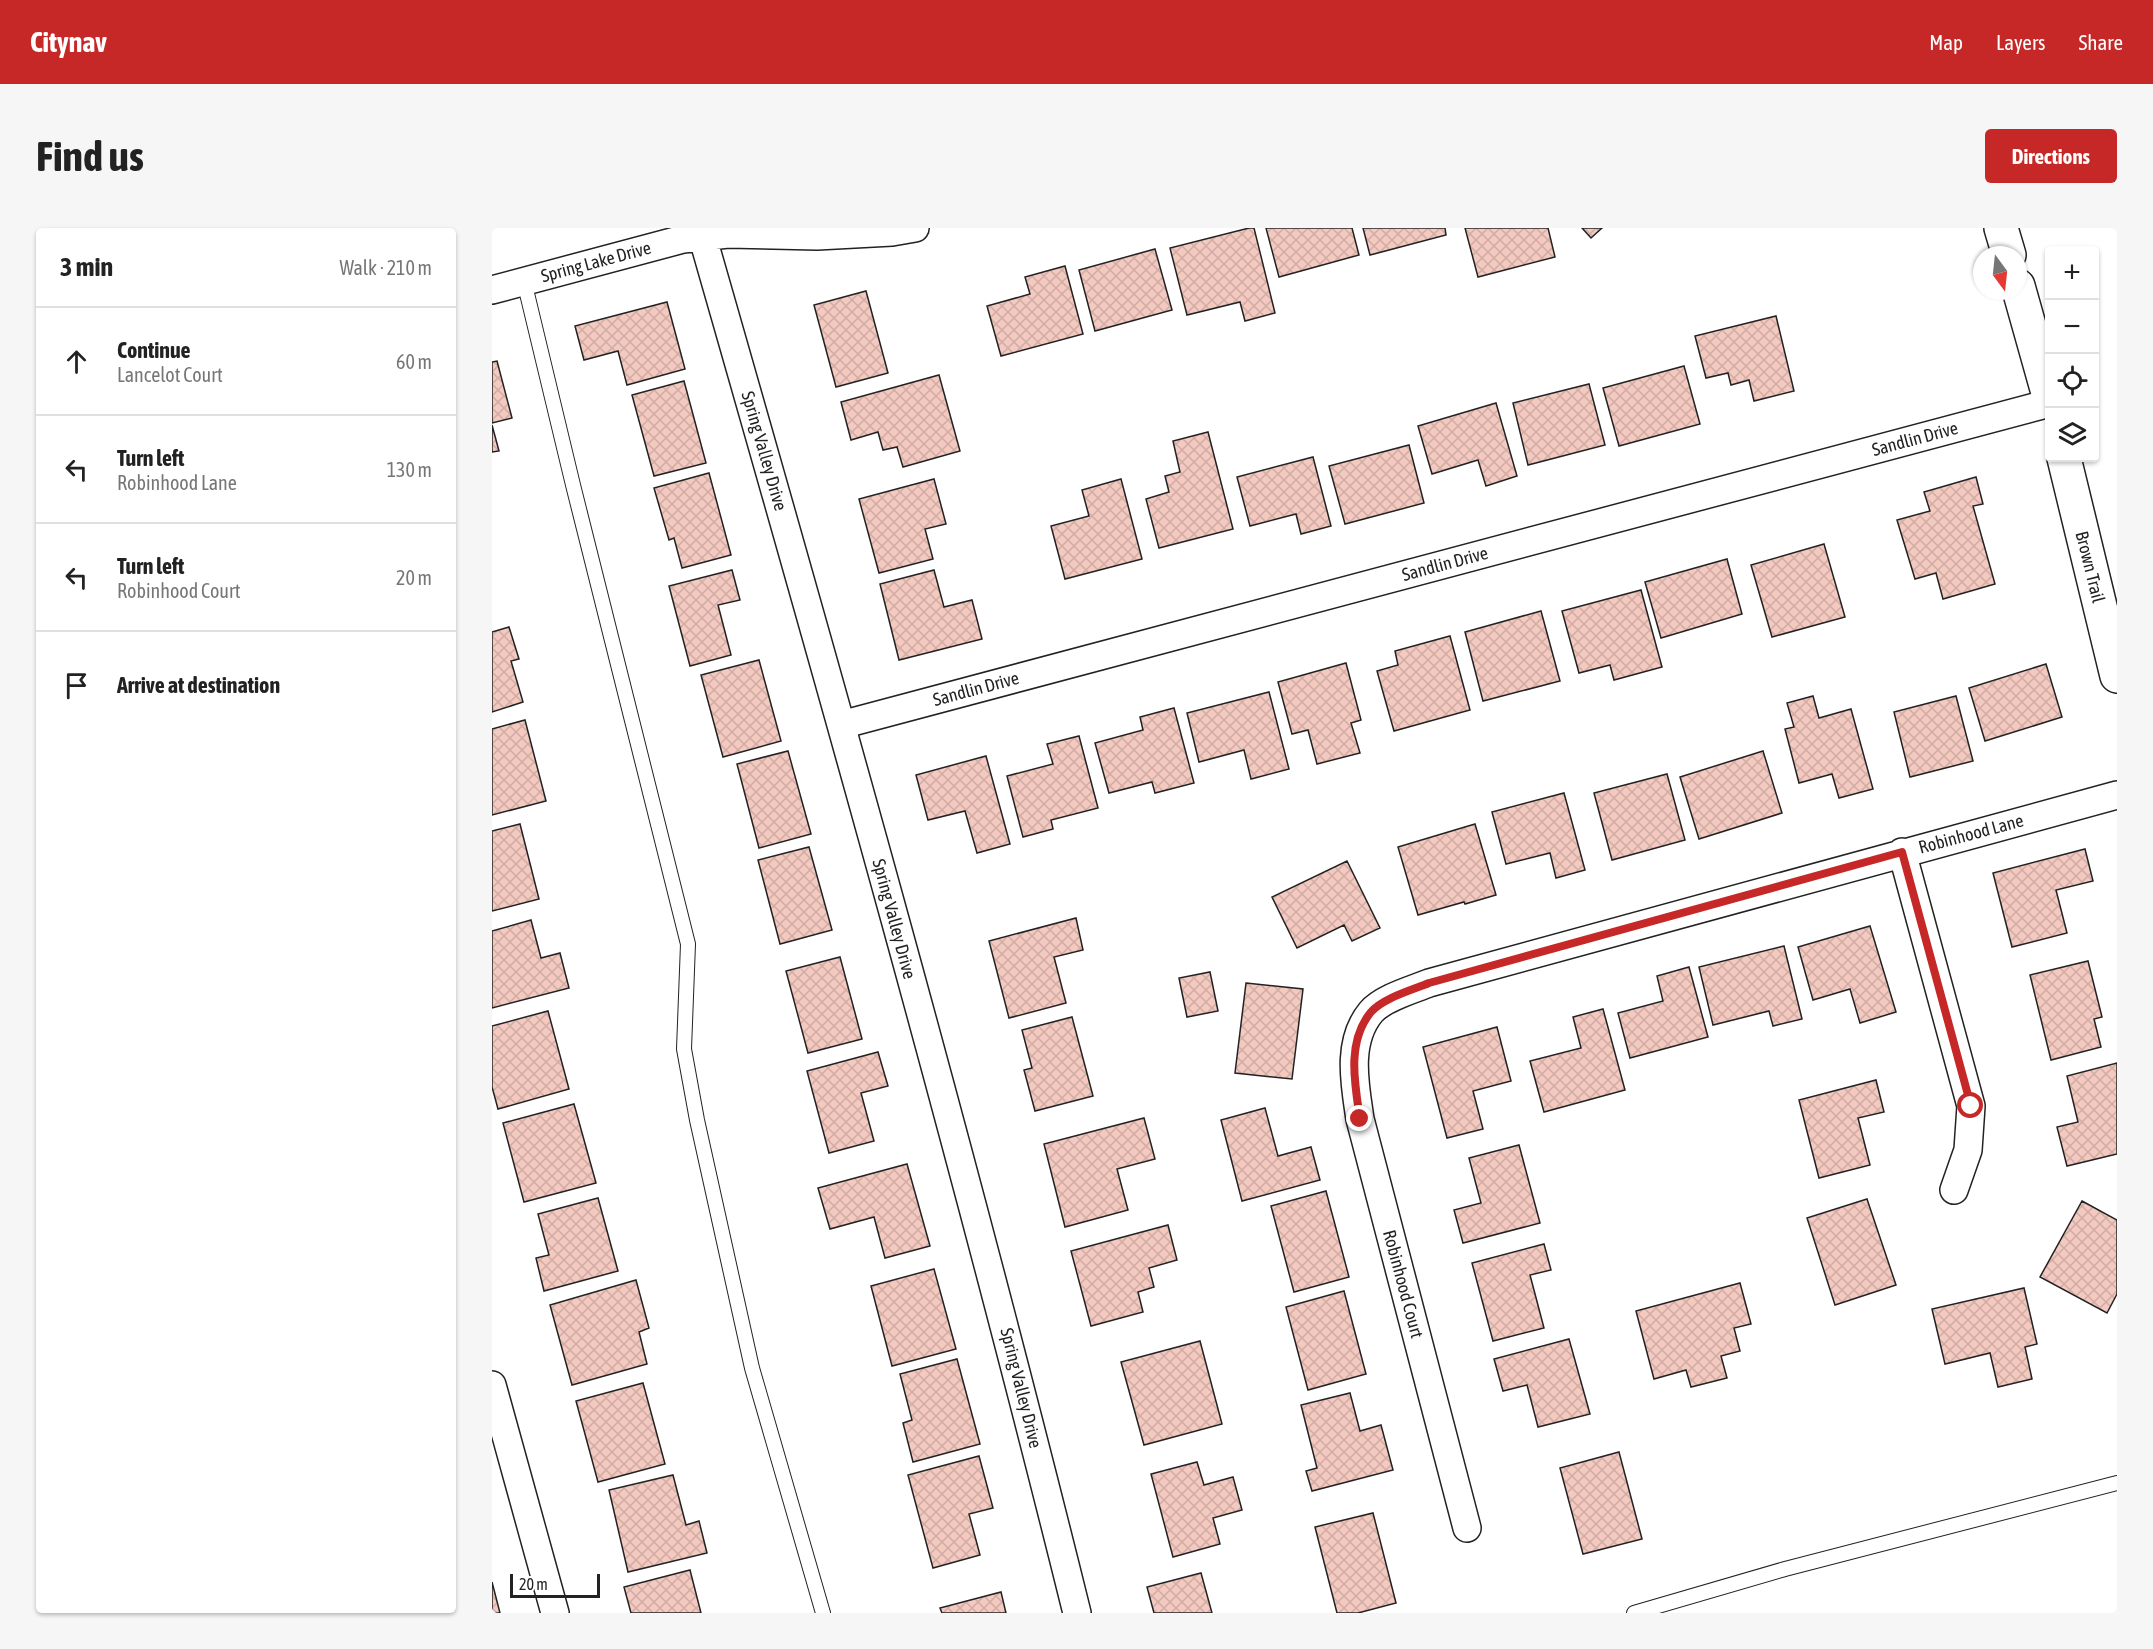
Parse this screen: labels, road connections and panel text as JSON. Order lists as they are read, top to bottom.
{
  "streets": {
    "street": [
      "Spring Lake Drive",
      "Sandlin Drive",
      "Spring Valley Drive",
      "Brown Trail",
      "Robinhood Lane",
      "Robinhood Court"
    ]
  },
  "crossings": [
    ["Spring Lake Drive", "Spring Valley Drive"],
    ["Sandlin Drive", "Spring Valley Drive"],
    ["Robinhood Lane", "Robinhood Court"]
  ],
  "scale_bar": "20 m",
  "north": "bottom",
  "page": {
    "header": "Citynav",
    "nav": ["Map", "Layers", "Share"],
    "buttons": "Directions",
    "title": "Find us",
    "heading": ["3 min", "Walk · 210 m"],
    "map_buttons": ["+", "−"],
    "list": [
      ["Continue", "Lancelot Court", "60 m"],
      ["Turn left", "Robinhood Lane", "130 m"],
      ["Turn left", "Robinhood Court", "20 m"],
      "Arrive at destination"
    ],
    "scale": "20 m"
  }
}
